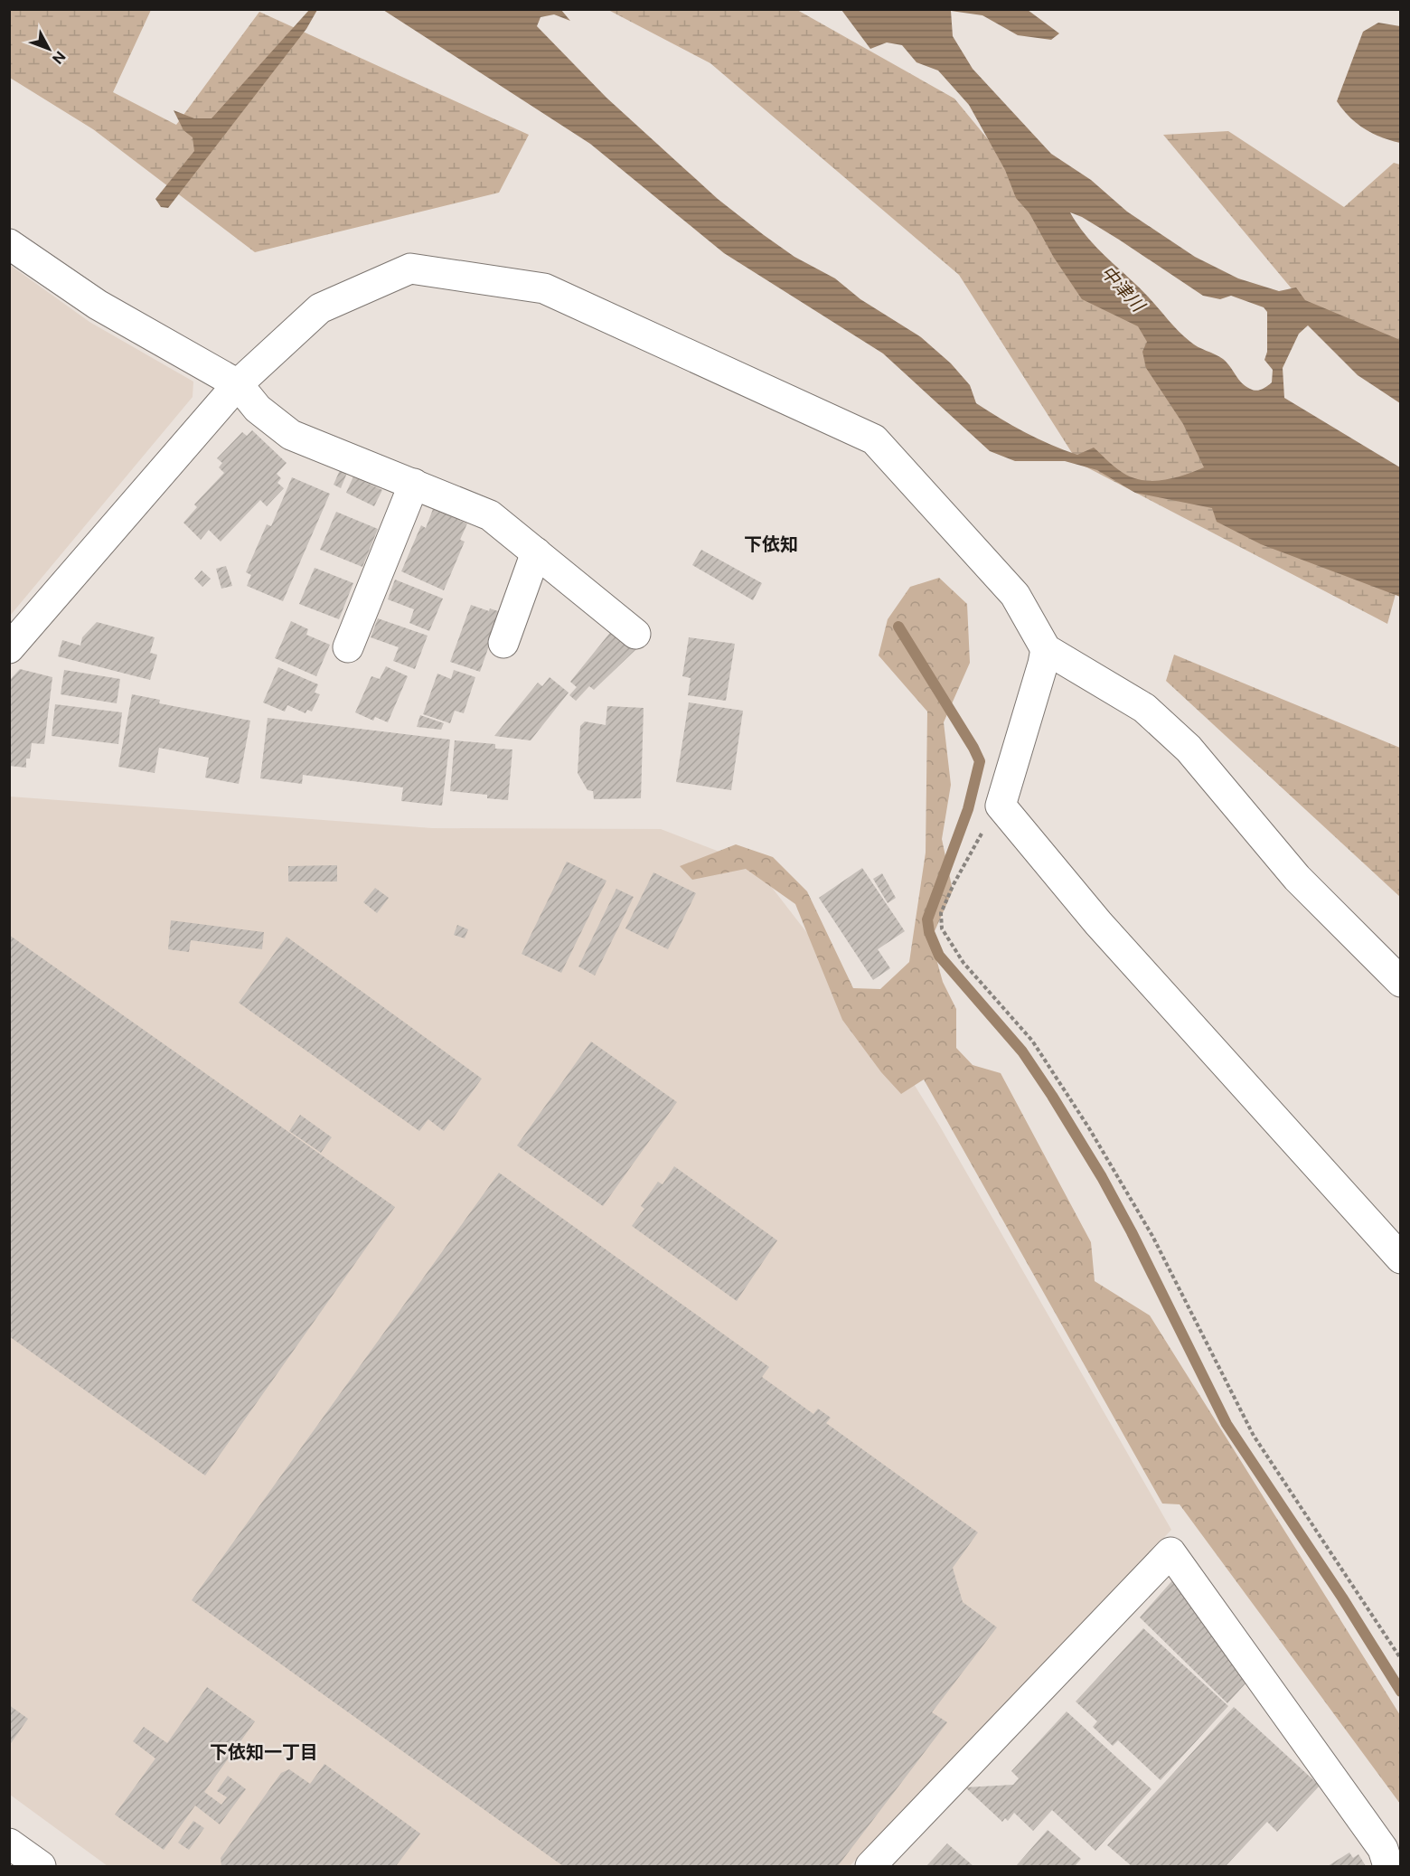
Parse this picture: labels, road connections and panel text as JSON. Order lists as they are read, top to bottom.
{
  "districts": ["下依知", "下依知一丁目"],
  "water": ["中津川"],
  "north": "bottom right"
}
